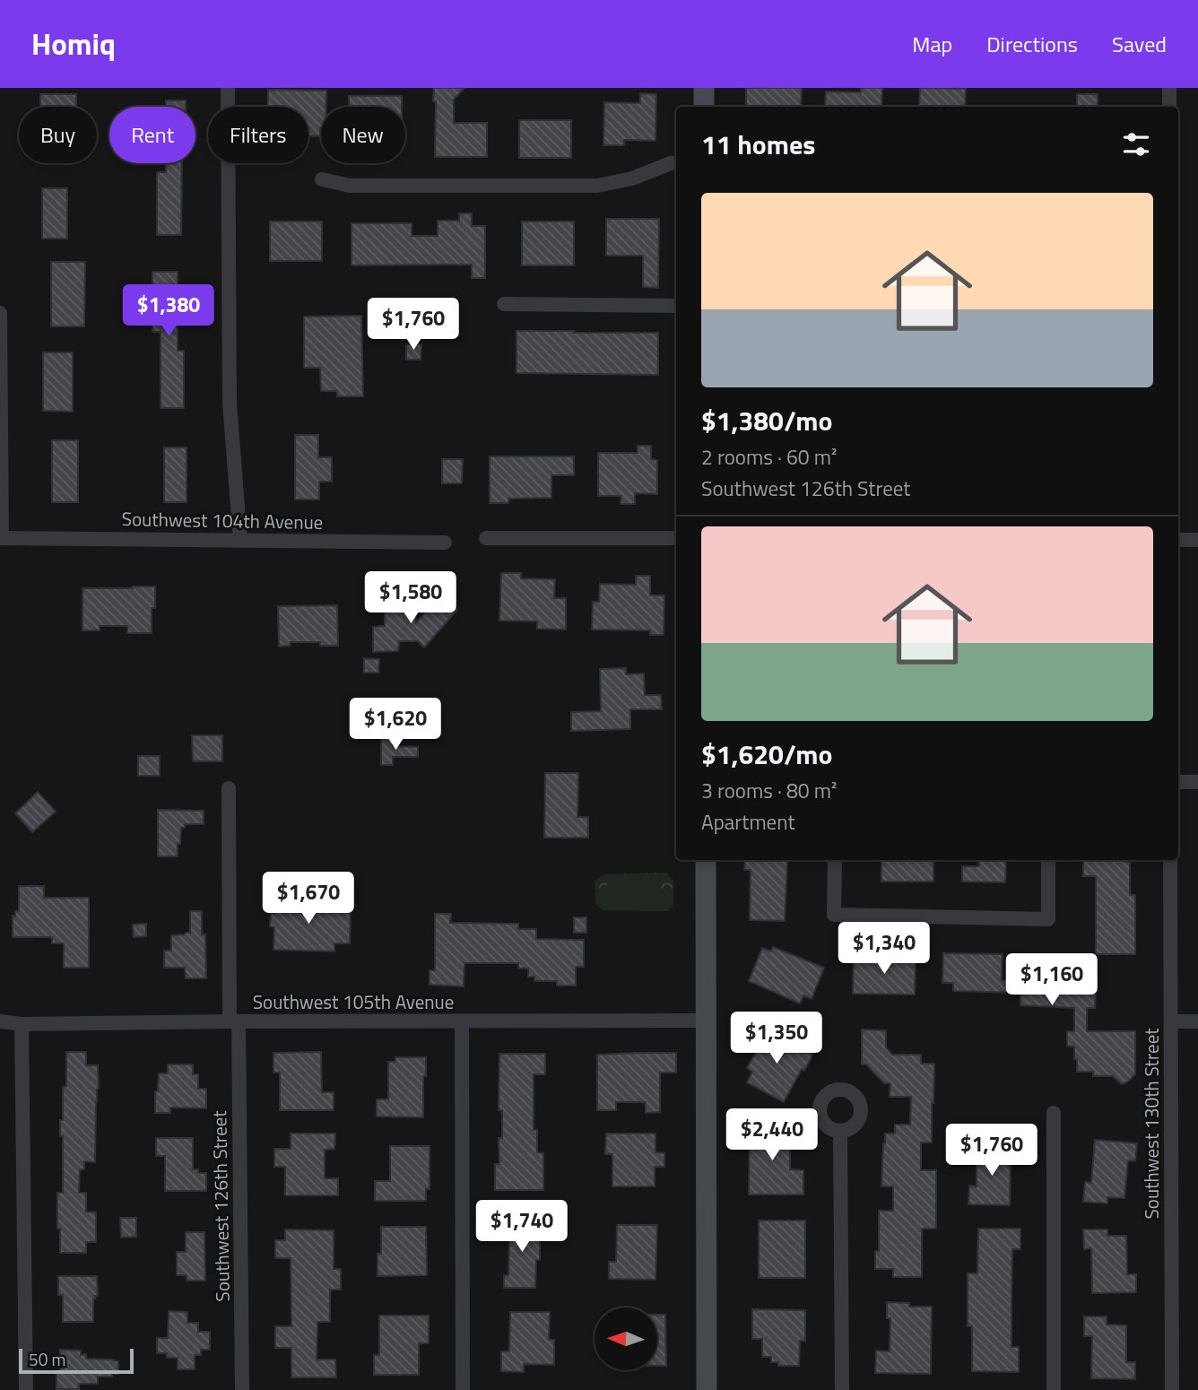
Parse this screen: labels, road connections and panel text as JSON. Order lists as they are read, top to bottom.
{
  "streets": {
    "street": [
      "Southwest 104th Avenue",
      "Southwest 105th Avenue",
      "Southwest 130th Street",
      "Southwest 126th Street"
    ]
  },
  "crossings": [
    ["Southwest 105th Avenue", "Southwest 126th Street"]
  ],
  "scale_bar": "50 m",
  "north": "left",
  "page": {
    "header": "Homiq",
    "nav": ["Map", "Directions", "Saved"],
    "chip": [
      "Buy",
      "Rent",
      "Filters",
      "New"
    ],
    "heading": "11 homes",
    "list": [
      {
        "name": "$1,380/mo",
        "note": "2 rooms · 60 m² · Southwest 126th Street"
      },
      {
        "name": "$1,620/mo",
        "note": "3 rooms · 80 m² · Apartment"
      }
    ],
    "price": [
      "$1,380",
      "$1,760",
      "$1,580",
      "$1,620",
      "$1,670",
      "$1,340",
      "$1,160",
      "$1,350",
      "$2,440",
      "$1,760",
      "$1,740"
    ],
    "scale": "50 m"
  }
}
